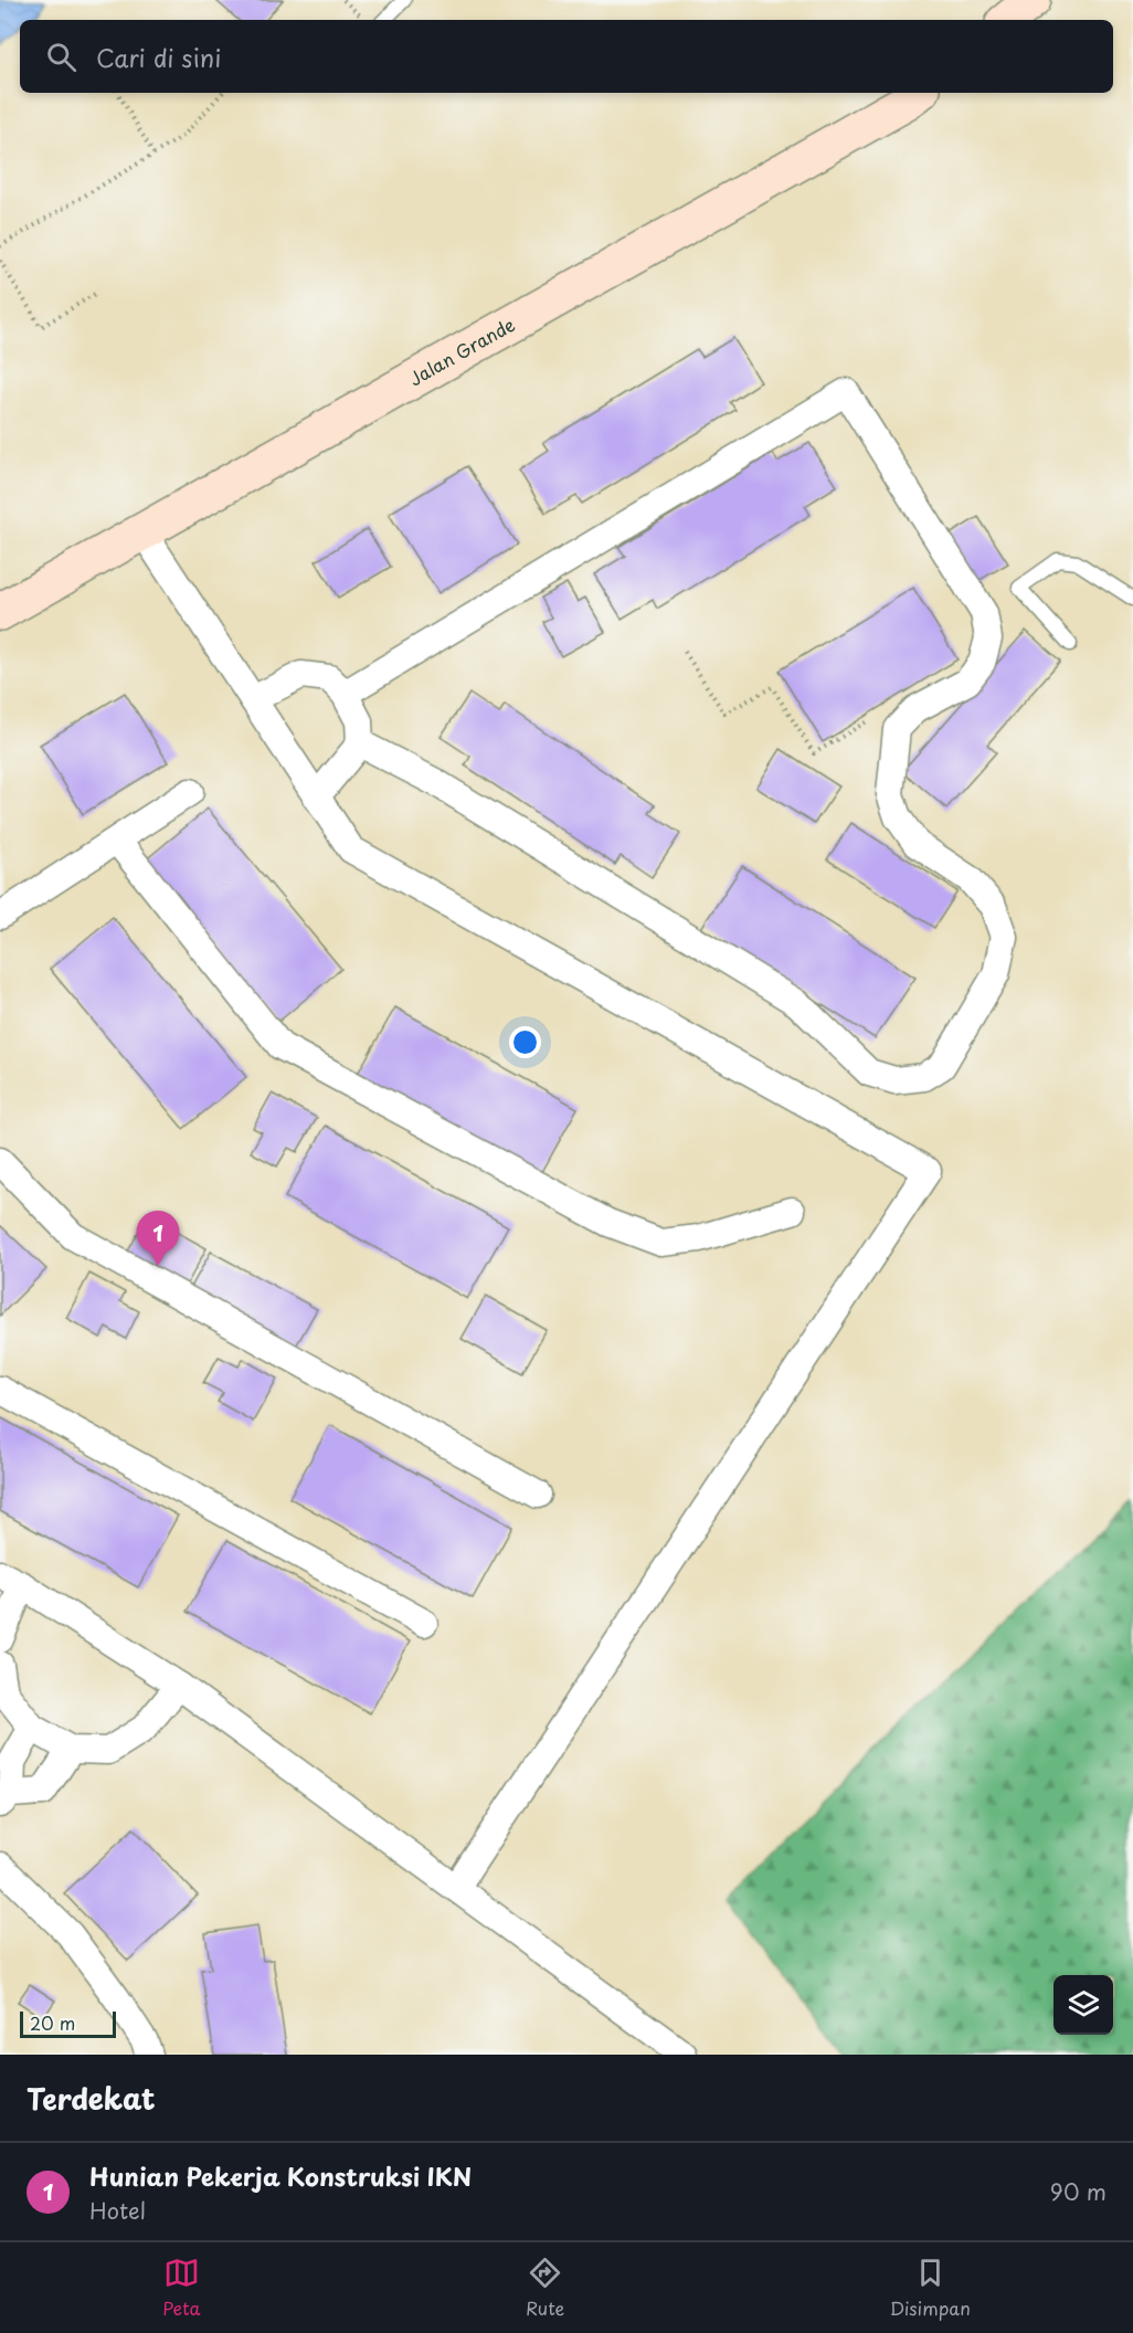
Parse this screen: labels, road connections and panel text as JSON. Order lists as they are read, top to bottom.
{
  "streets": {
    "street": ["Jalan Grande"]
  },
  "scale_bar": "20 m",
  "page": {
    "search": "Cari di sini",
    "pins": "1",
    "scale": "20 m",
    "heading": "Terdekat",
    "list": [
      {
        "mark": "1",
        "name": "Hunian Pekerja Konstruksi IKN",
        "note": "Hotel",
        "value": "90 m"
      }
    ],
    "nav": ["Peta", "Rute", "Disimpan"]
  }
}
